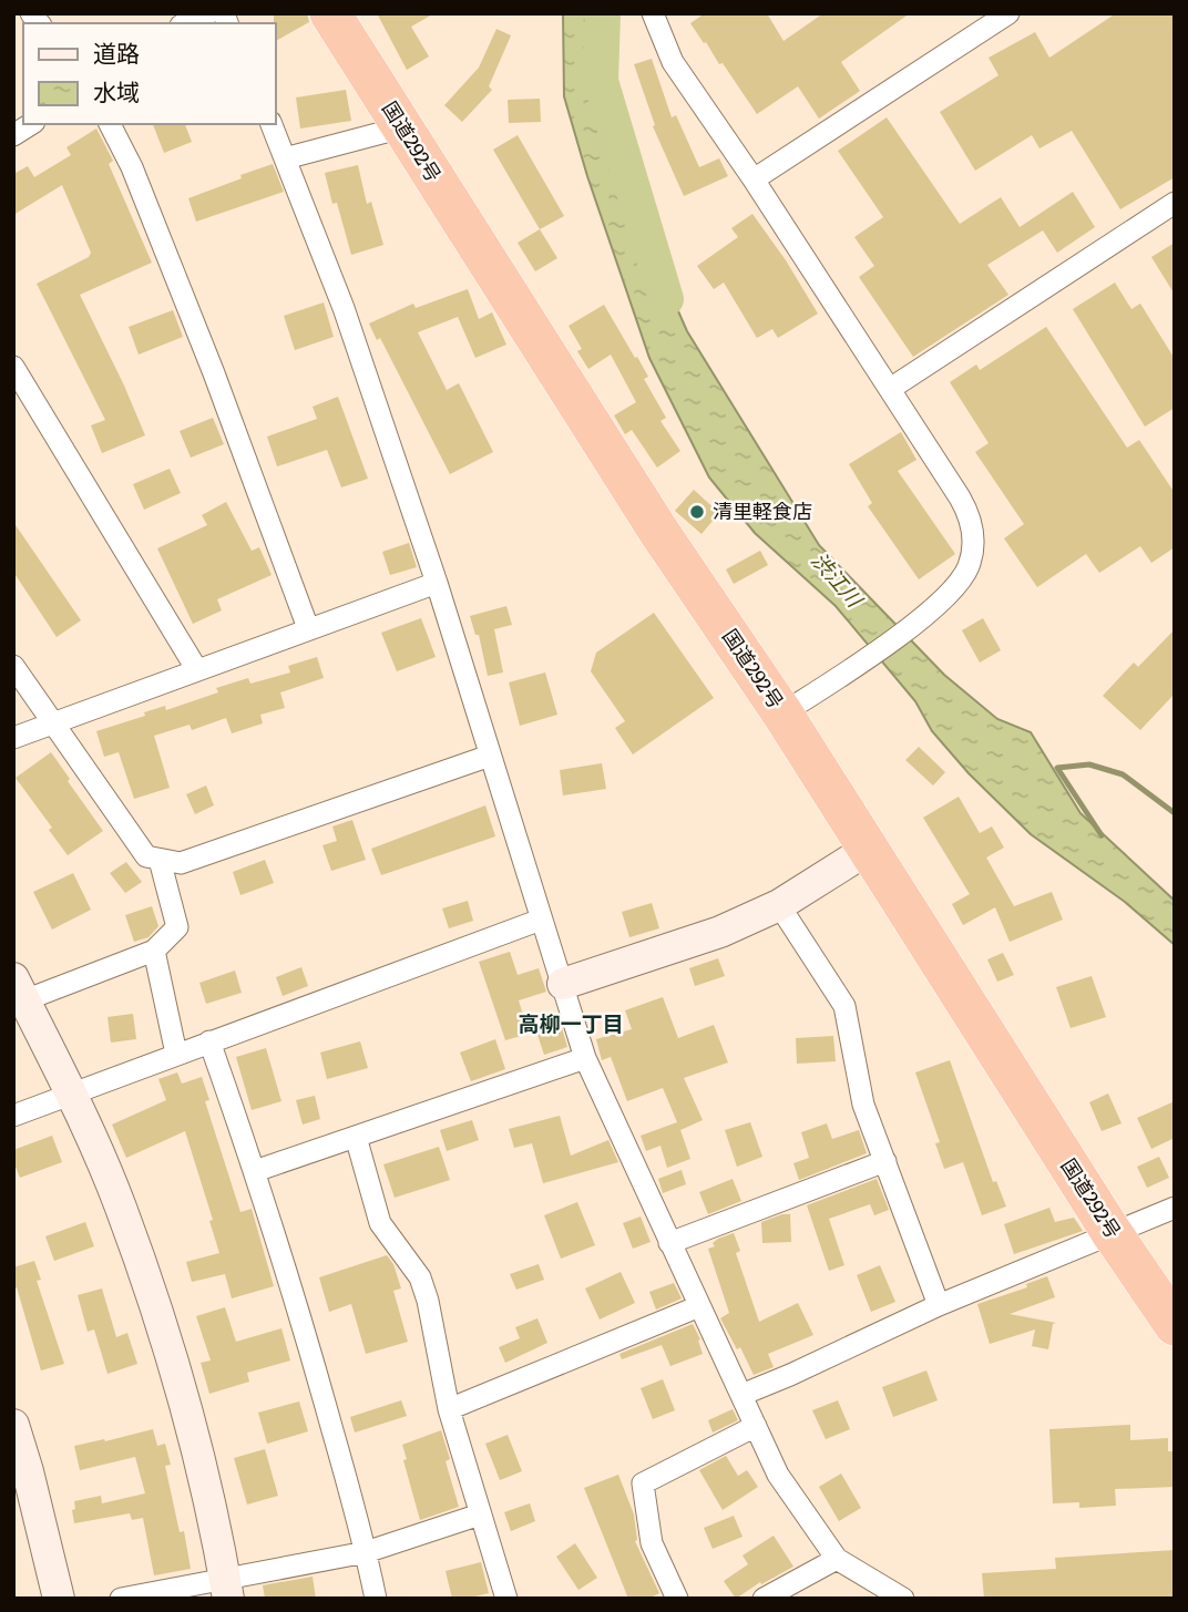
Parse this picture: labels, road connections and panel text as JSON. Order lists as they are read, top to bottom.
{
  "streets": {
    "highway": ["国道292号"]
  },
  "districts": ["高柳一丁目"],
  "water": ["渋江川"],
  "places": ["清里軽食店"],
  "legend": ["道路", "水域"]
}
